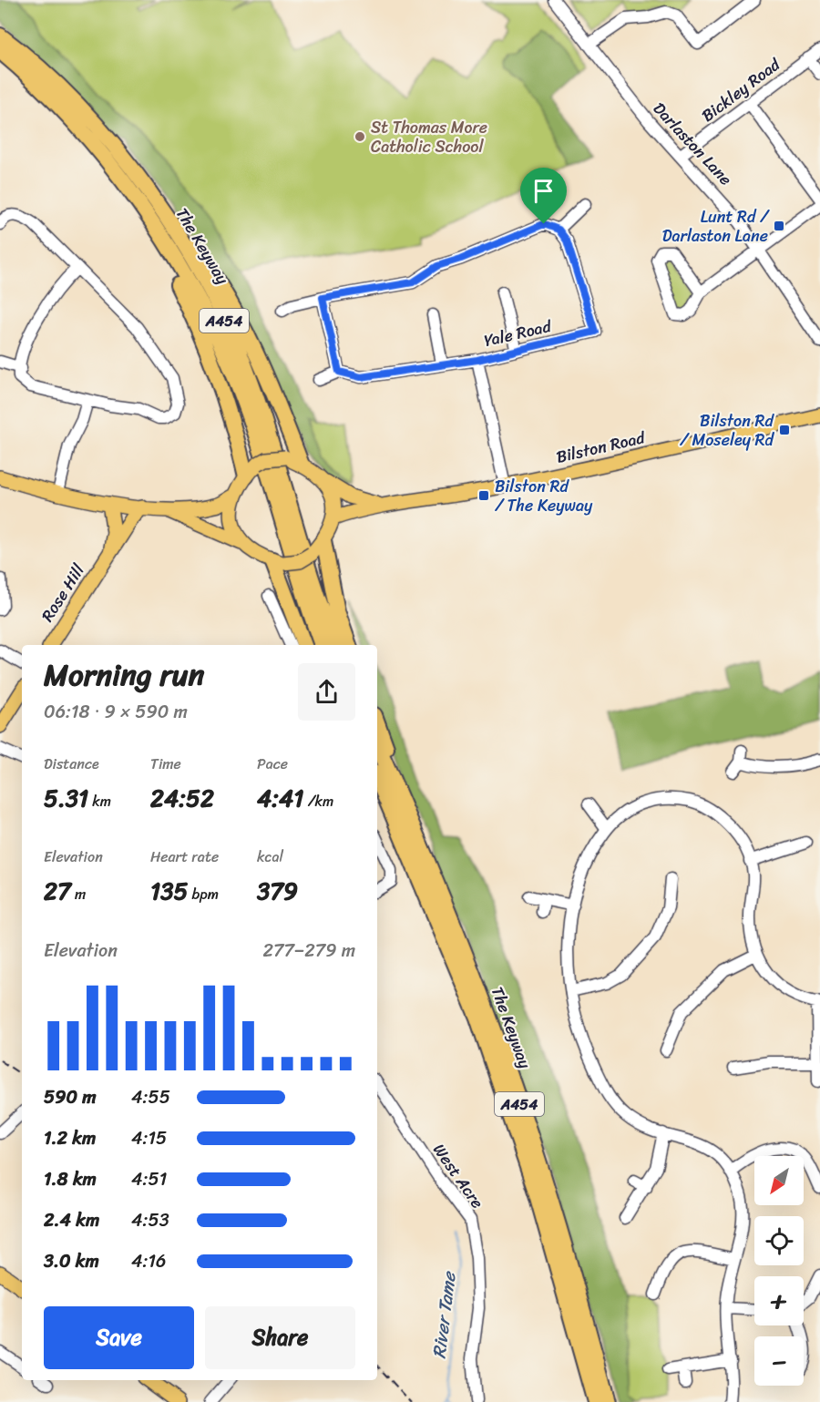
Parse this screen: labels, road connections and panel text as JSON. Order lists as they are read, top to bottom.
{
  "streets": {
    "highway": ["The Keyway", "A454"],
    "main road": ["Bilston Road", "Rose Hill"],
    "street": [
      "Bickley Road",
      "Darlaston Lane",
      "Yale Road",
      "West Acre"
    ]
  },
  "crossings": [
    ["Bickley Road", "Darlaston Lane"]
  ],
  "water": ["River Tame"],
  "places": {
    "other": ["St Thomas More Catholic School"],
    "transit": ["Lunt Rd / Darlaston Lane", "Bilston Rd / Moseley Rd", "Bilston Rd / The Keyway"]
  },
  "north": "bottom left",
  "page": {
    "heading": ["Morning run", "06:18 · 9 × 590 m"],
    "stats": [
      ["Distance", "5.31 km"],
      ["Time", "24:52"],
      ["Pace", "4:41 /km"],
      ["Elevation", "27 m"],
      ["Heart rate", "135 bpm"],
      ["kcal", "379"]
    ],
    "chart": ["Elevation", "277–279 m"],
    "list": [
      {
        "name": "590 m",
        "note": "4:55"
      },
      {
        "name": "1.2 km",
        "note": "4:15"
      },
      {
        "name": "1.8 km",
        "note": "4:51"
      },
      {
        "name": "2.4 km",
        "note": "4:53"
      },
      {
        "name": "3.0 km",
        "note": "4:16"
      }
    ],
    "map_buttons": ["+", "−"],
    "buttons": ["Save", "Share"]
  }
}
